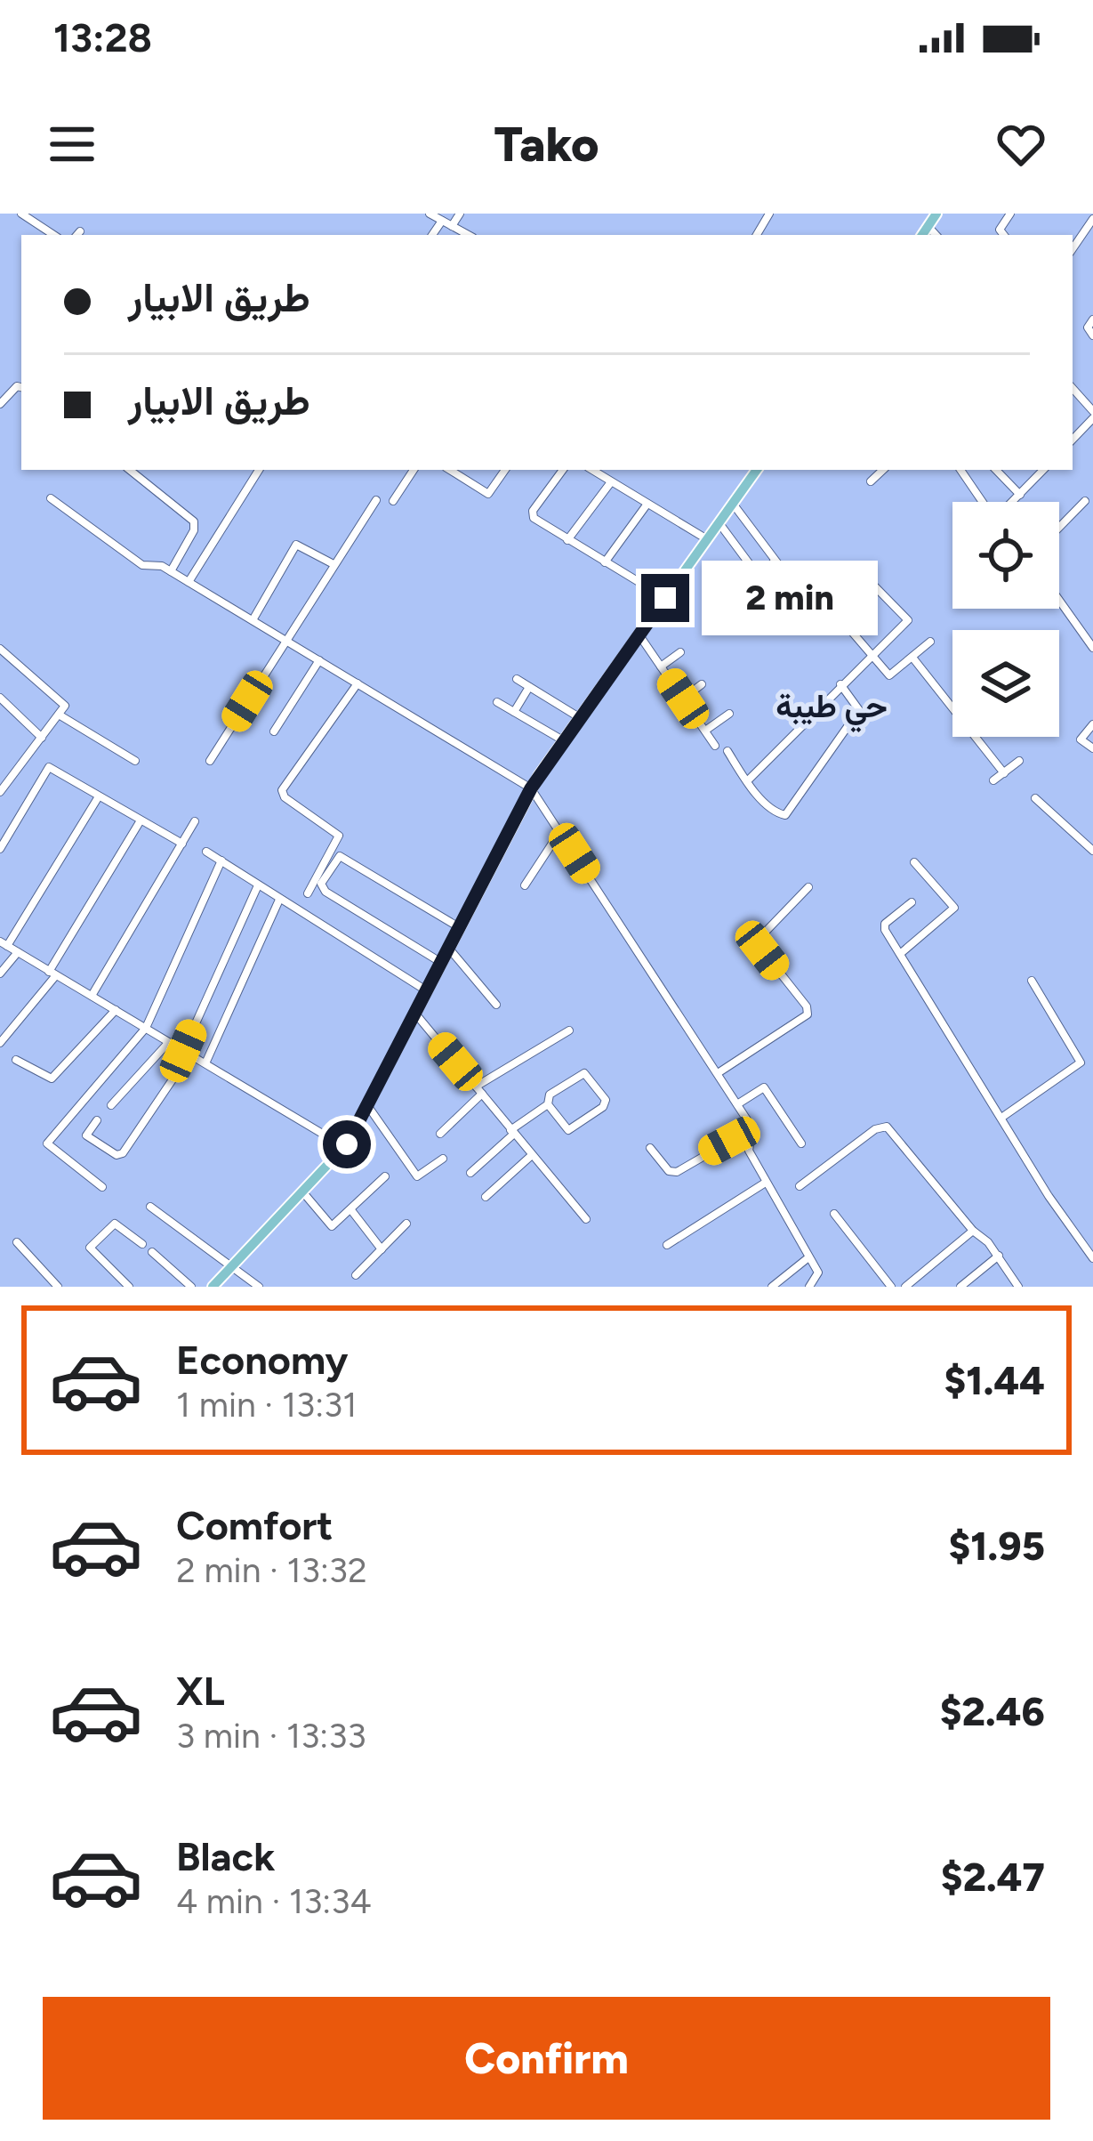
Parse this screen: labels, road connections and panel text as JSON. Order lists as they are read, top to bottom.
{
  "districts": ["حي طيبة"],
  "page": {
    "status": "13:28",
    "header": "Tako",
    "banner": ["طريق الابيار", "طريق الابيار"],
    "bubble": "2 min",
    "list": [
      {
        "name": "Economy",
        "note": "1 min · 13:31",
        "value": "$1.44"
      },
      {
        "name": "Comfort",
        "note": "2 min · 13:32",
        "value": "$1.95"
      },
      {
        "name": "XL",
        "note": "3 min · 13:33",
        "value": "$2.46"
      },
      {
        "name": "Black",
        "note": "4 min · 13:34",
        "value": "$2.47"
      }
    ],
    "buttons": "Confirm"
  }
}
